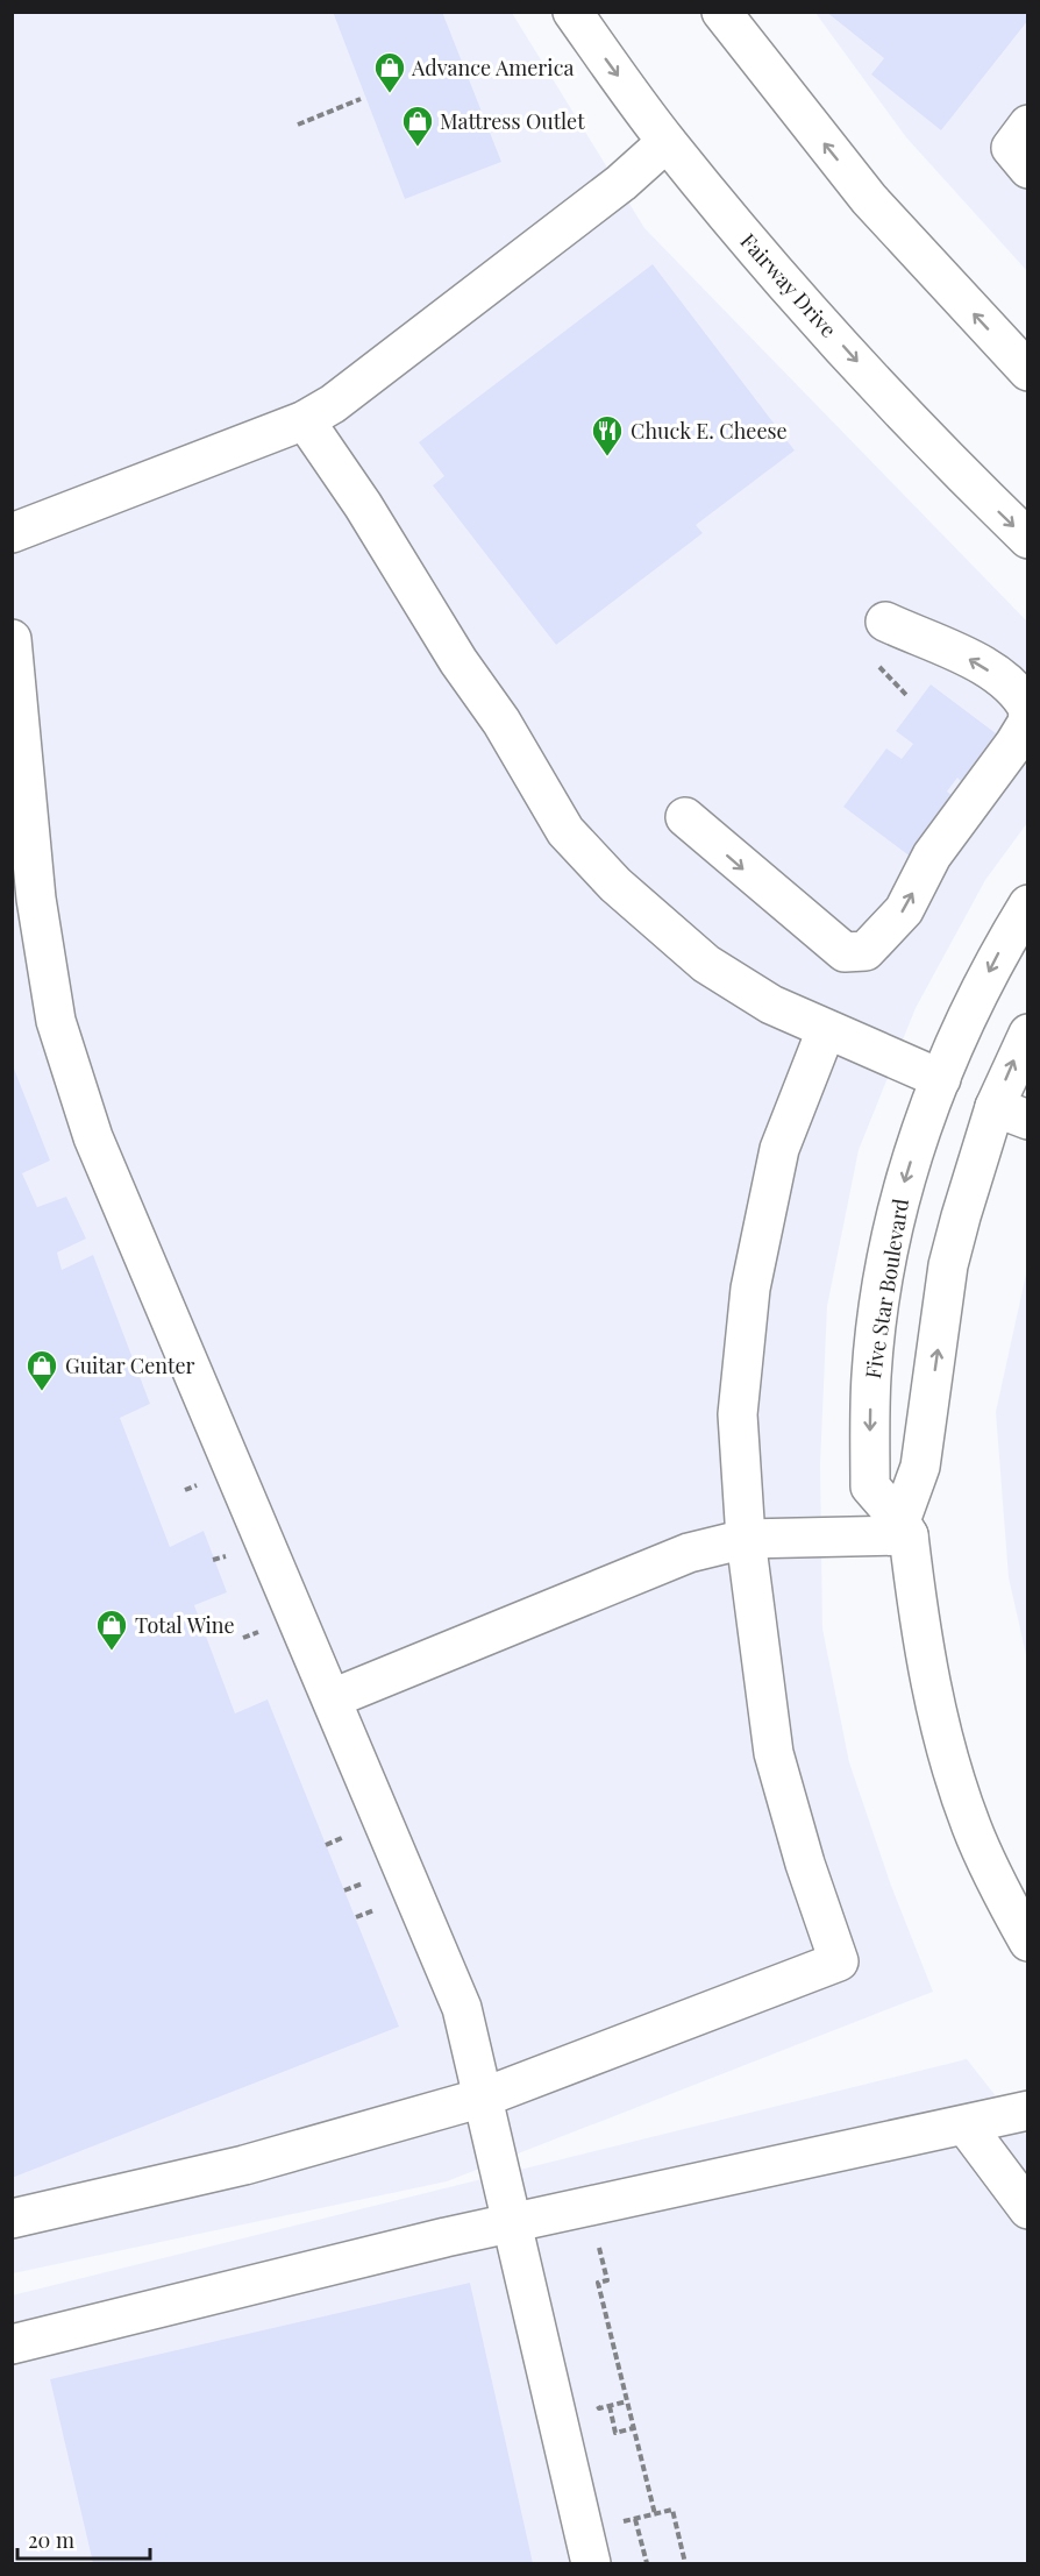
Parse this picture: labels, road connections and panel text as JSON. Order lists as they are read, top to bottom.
{
  "streets": {
    "street": ["Fairway Drive", "Five Star Boulevard"]
  },
  "places": {
    "shop": [
      "Advance America",
      "Mattress Outlet",
      "Guitar Center",
      "Total Wine"
    ],
    "restaurant": ["Chuck E. Cheese"]
  },
  "scale_bar": "20 m"
}
